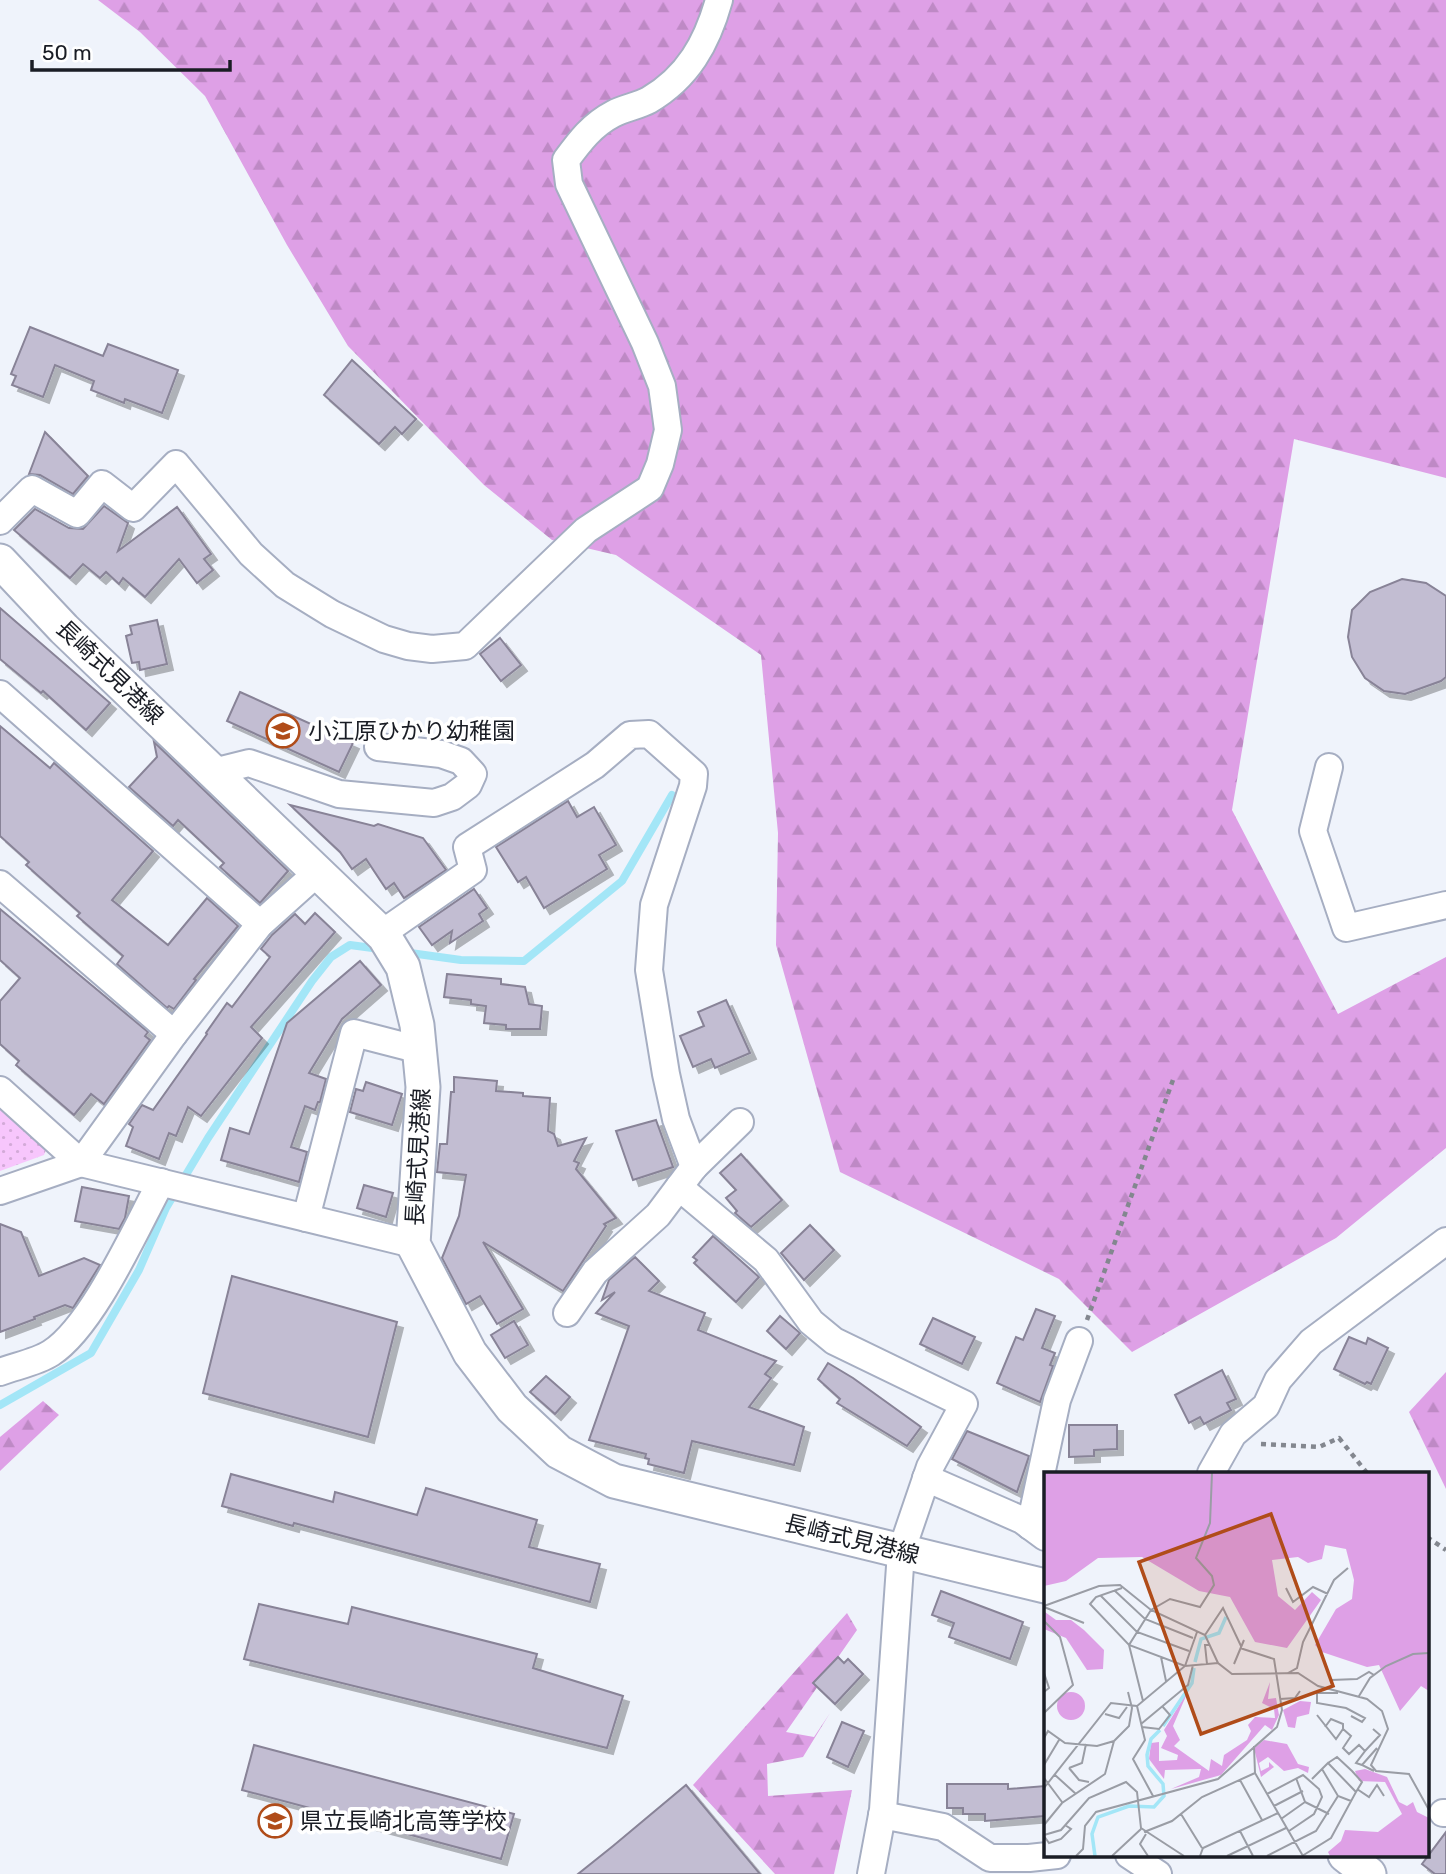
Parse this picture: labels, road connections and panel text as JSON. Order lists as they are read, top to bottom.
{
  "streets": {
    "main road": ["長崎式見港線"]
  },
  "places": {
    "school or university": ["小江原ひかり幼稚園", "県立長崎北高等学校"]
  },
  "scale_bar": "50 m"
}
